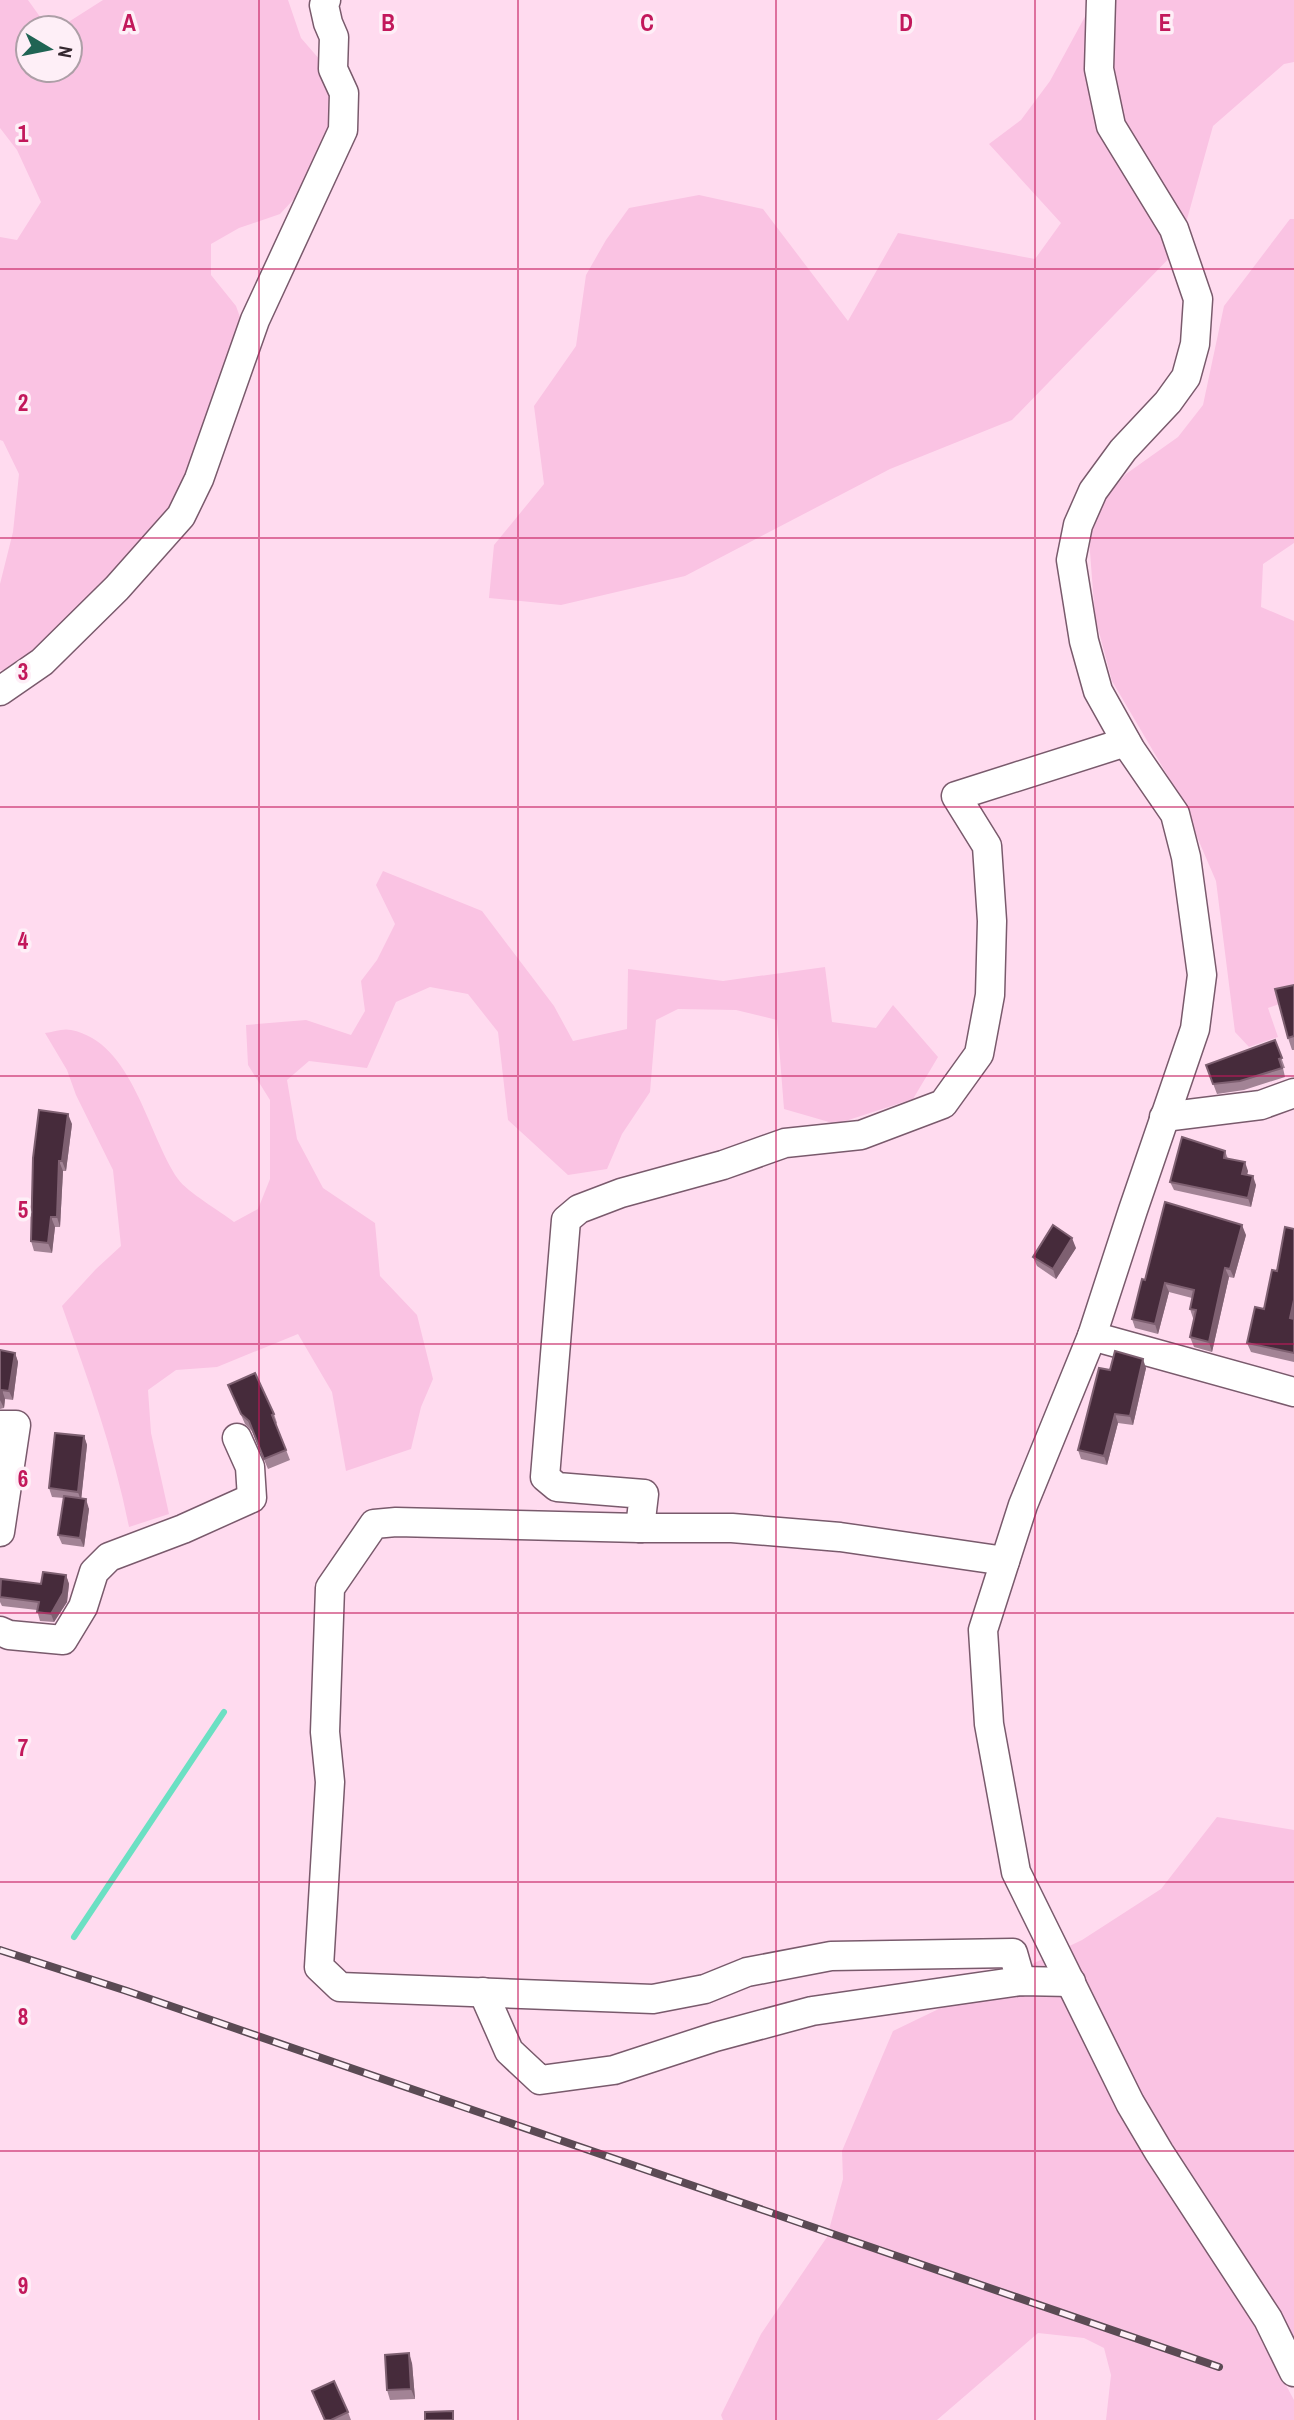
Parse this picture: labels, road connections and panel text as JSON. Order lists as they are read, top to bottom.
{
  "north": "right",
  "grid": {
    "columns": [
      "A",
      "B",
      "C",
      "D",
      "E"
    ],
    "rows": [
      "1",
      "2",
      "3",
      "4",
      "5",
      "6",
      "7",
      "8",
      "9"
    ]
  }
}
